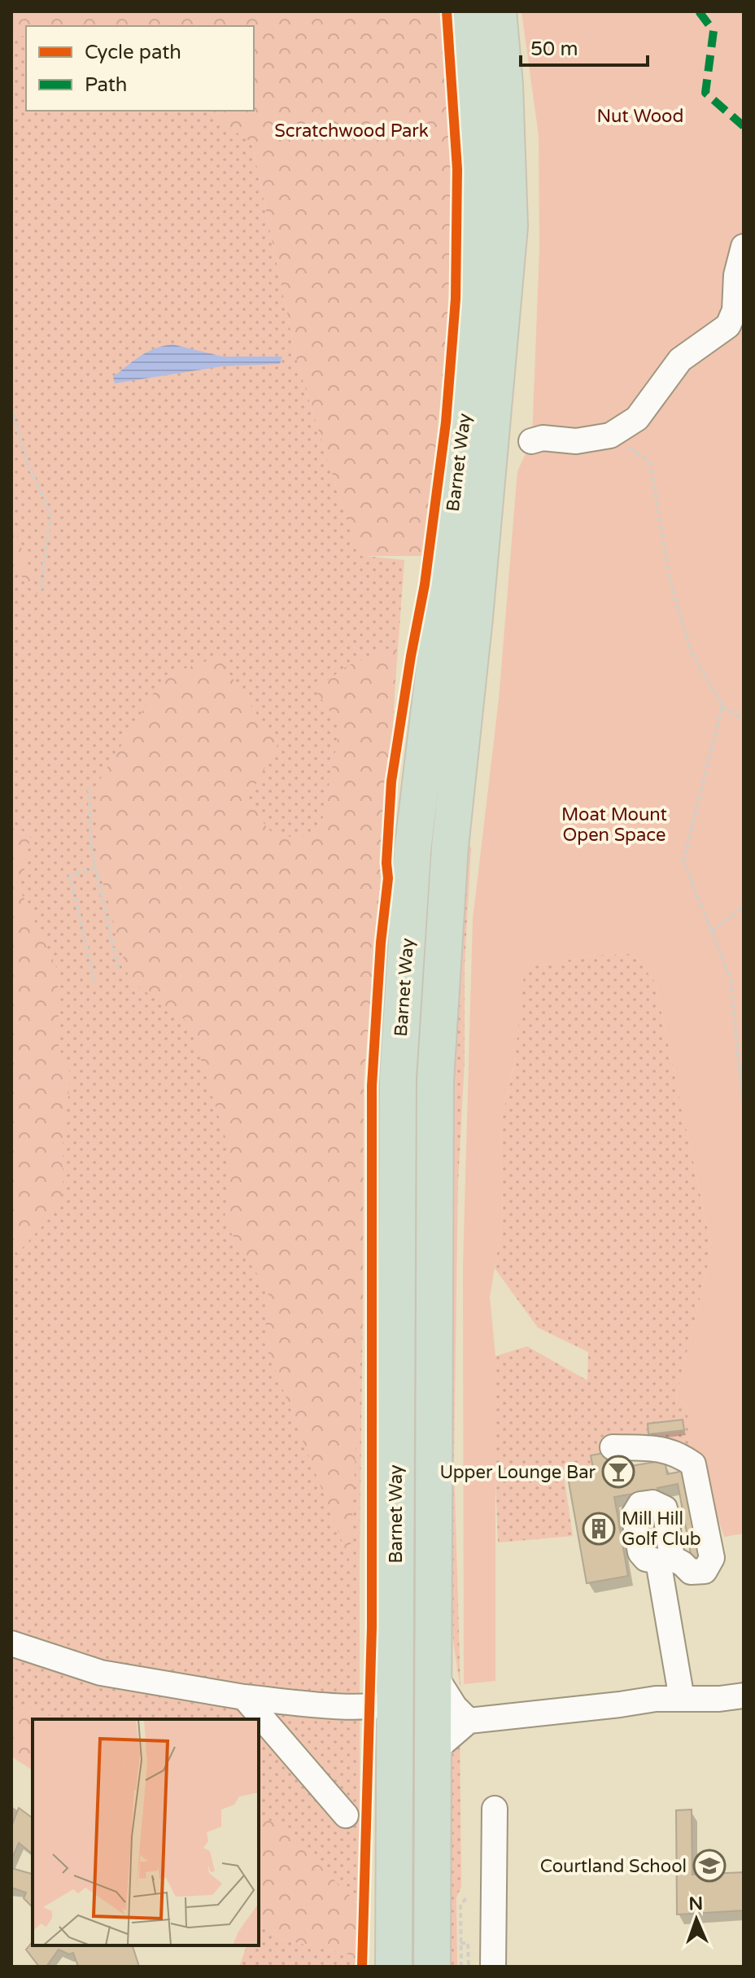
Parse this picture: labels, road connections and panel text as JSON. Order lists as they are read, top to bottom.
{
  "streets": {
    "highway": ["Barnet Way"]
  },
  "parks": ["Nut Wood", "Scratchwood Park", "Moat Mount Open Space"],
  "places": {
    "bar": ["Upper Lounge Bar"],
    "building": ["Mill Hill Golf Club"],
    "school or university": ["Courtland School"]
  },
  "legend": ["Cycle path", "Path"],
  "scale_bar": "50 m",
  "north": "top"
}
